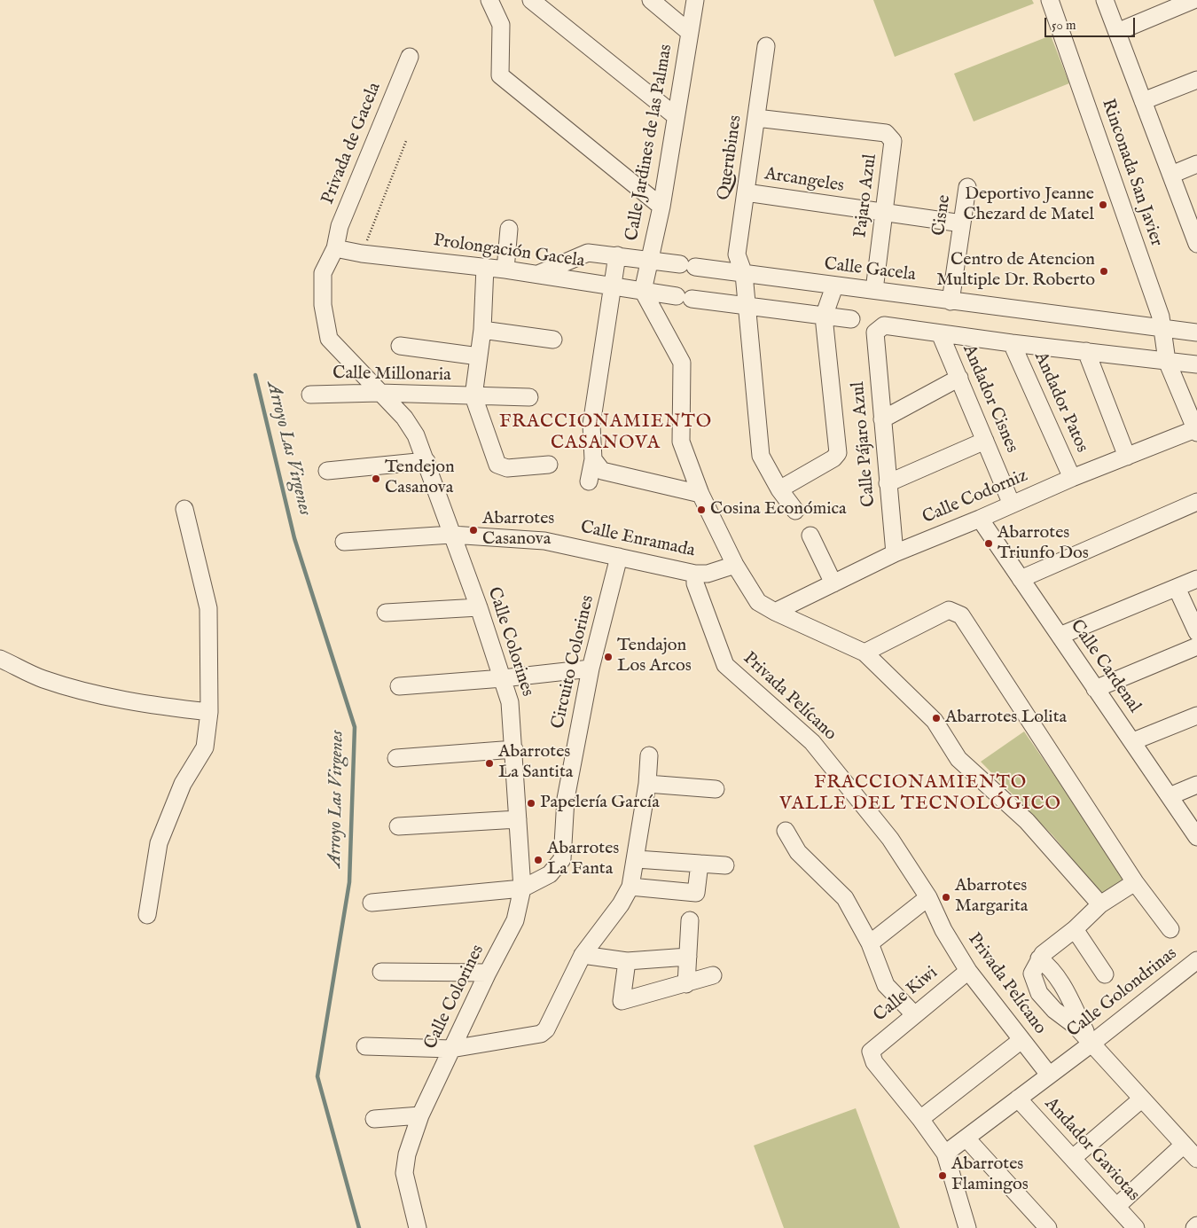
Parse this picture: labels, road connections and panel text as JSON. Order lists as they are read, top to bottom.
{
  "streets": {
    "street": [
      "Calle Jardines de las Palmas",
      "Privada de Gacela",
      "Querubines",
      "Rinconada San Javier",
      "Arcangeles",
      "Pajaro Azul",
      "Cisne",
      "Prolongación Gacela",
      "Calle Gacela",
      "Calle Millonaria",
      "Andador Cisnes",
      "Andador Patos",
      "Calle Pájaro Azul",
      "Calle Codorniz",
      "Calle Enramada",
      "Calle Colorines",
      "Circuito Colorines",
      "Calle Cardenal",
      "Privada Pelícano",
      "Calle Golondrinas",
      "Calle Kiwi",
      "Andador Gaviotas"
    ]
  },
  "crossings": [
    ["Calle Jardines de las Palmas", "Prolongación Gacela"],
    ["Calle Jardines de las Palmas", "Calle Gacela"],
    ["Privada de Gacela", "Prolongación Gacela"],
    ["Privada de Gacela", "Calle Colorines"],
    ["Querubines", "Arcangeles"],
    ["Querubines", "Pajaro Azul"],
    ["Querubines", "Prolongación Gacela"],
    ["Querubines", "Calle Gacela"],
    ["Rinconada San Javier", "Calle Gacela"],
    ["Rinconada San Javier", "Calle Codorniz"],
    ["Arcangeles", "Pajaro Azul"],
    ["Arcangeles", "Cisne"],
    ["Pajaro Azul", "Calle Gacela"],
    ["Cisne", "Calle Gacela"],
    ["Prolongación Gacela", "Calle Gacela"],
    ["Prolongación Gacela", "Calle Colorines"],
    ["Calle Millonaria", "Calle Colorines"],
    ["Andador Cisnes", "Calle Pájaro Azul"],
    ["Andador Cisnes", "Calle Codorniz"],
    ["Andador Patos", "Calle Codorniz"],
    ["Calle Pájaro Azul", "Calle Codorniz"],
    ["Calle Codorniz", "Calle Cardenal"],
    ["Calle Enramada", "Calle Colorines"],
    ["Calle Enramada", "Circuito Colorines"],
    ["Calle Enramada", "Privada Pelícano"],
    ["Calle Colorines", "Circuito Colorines"],
    ["Privada Pelícano", "Calle Golondrinas"],
    ["Privada Pelícano", "Calle Kiwi"],
    ["Calle Golondrinas", "Andador Gaviotas"]
  ],
  "districts": ["FRACCIONAMIENTO CASANOVA", "FRACCIONAMIENTO VALLE DEL TECNOLÓGICO"],
  "water": ["Arroyo Las Virgenes"],
  "places": [
    "Deportivo Jeanne Chezard de Matel",
    "Centro de Atencion Multiple Dr. Roberto",
    "Tendejon Casanova",
    "Cosina Económica",
    "Abarrotes Casanova",
    "Abarrotes Triunfo Dos",
    "Tendajon Los Arcos",
    "Abarrotes Lolita",
    "Abarrotes La Santita",
    "Papelería García",
    "Abarrotes La Fanta",
    "Abarrotes Margarita",
    "Abarrotes Flamingos"
  ],
  "scale_bar": "50 m"
}
